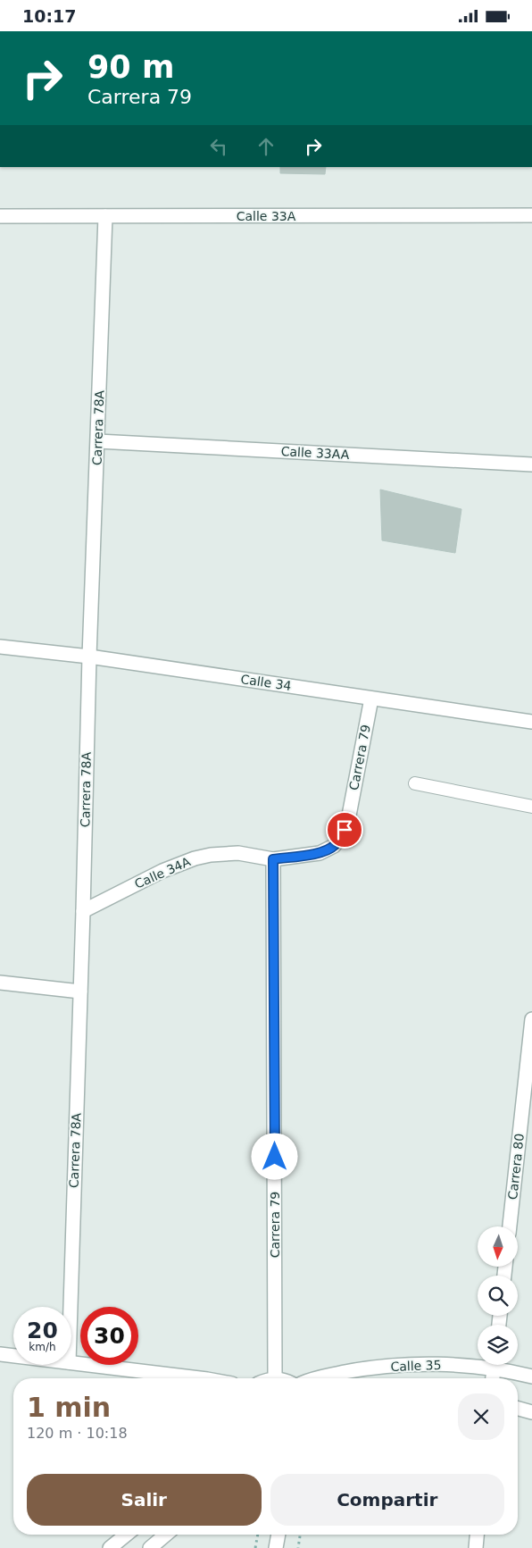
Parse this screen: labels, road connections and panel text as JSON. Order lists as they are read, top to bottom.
{
  "streets": {
    "street": [
      "Calle 33A",
      "Carrera 78A",
      "Calle 33AA",
      "Calle 34",
      "Carrera 79",
      "Calle 34A",
      "Carrera 80",
      "Calle 35"
    ]
  },
  "crossings": [
    ["Calle 33A", "Carrera 78A"],
    ["Carrera 78A", "Calle 33AA"],
    ["Carrera 78A", "Calle 34"],
    ["Carrera 78A", "Calle 34A"],
    ["Calle 34", "Carrera 79"],
    ["Carrera 79", "Calle 34A"]
  ],
  "north": "bottom",
  "page": {
    "status": "10:17",
    "turn": ["90 m", "Carrera 79"],
    "speed": "20 km/h",
    "limit": "30",
    "heading": ["1 min", "120 m · 10:18"],
    "buttons": ["Salir", "Compartir"]
  }
}
